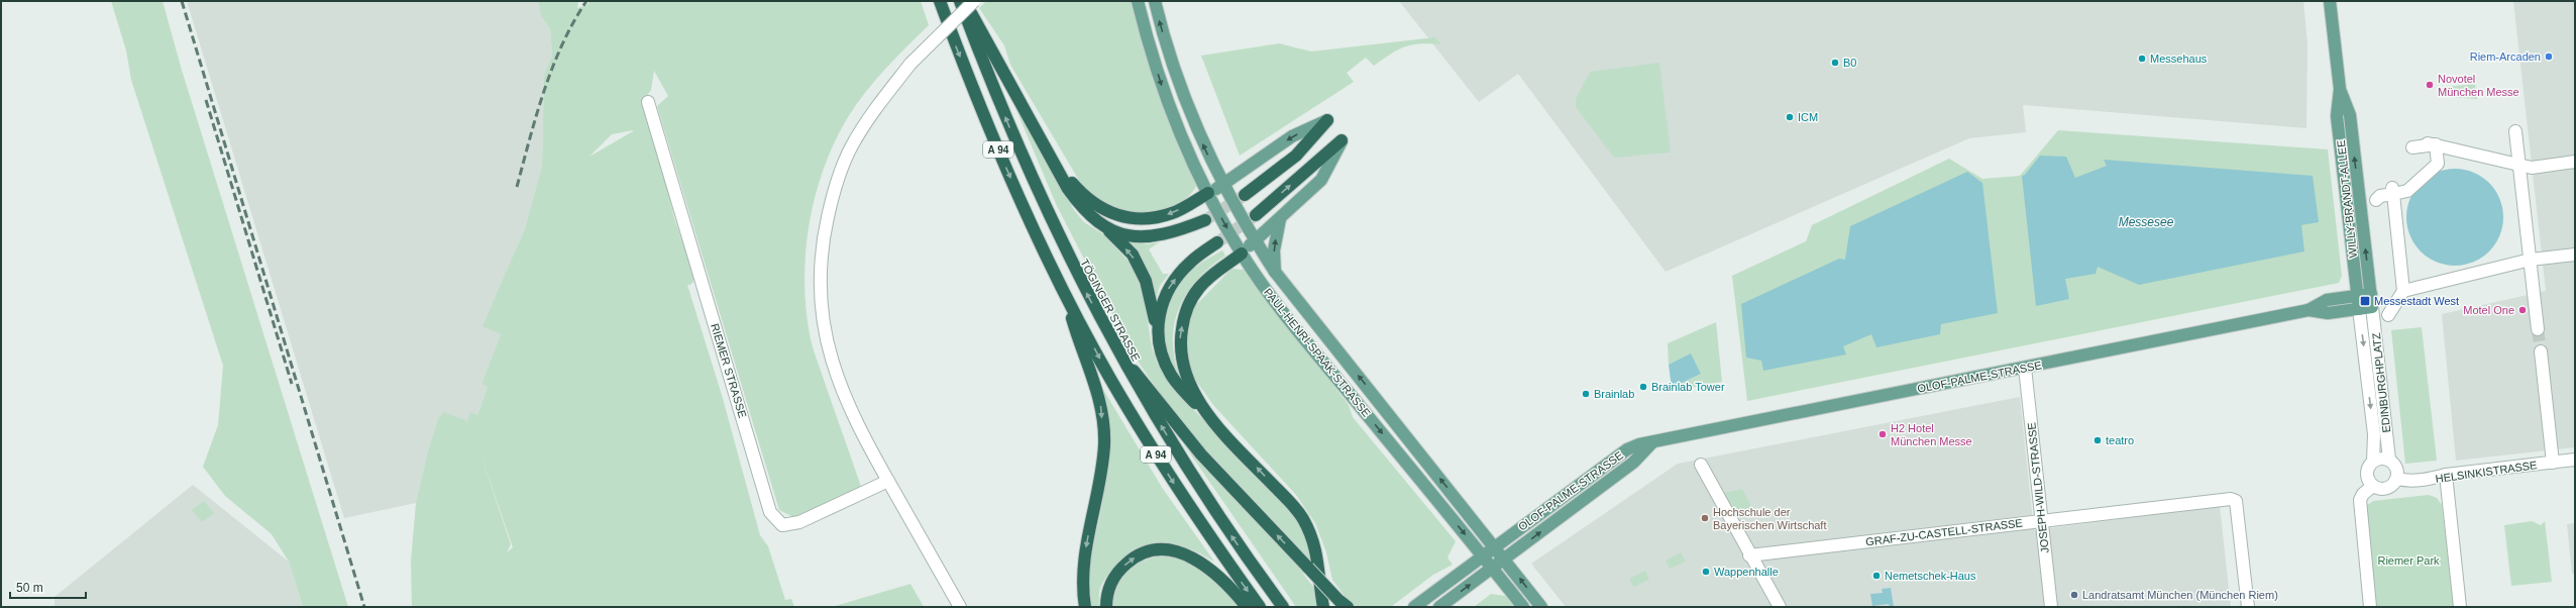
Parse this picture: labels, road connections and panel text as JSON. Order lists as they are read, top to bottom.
{
  "streets": {
    "highway": ["A 94", "TÖGINGER STRASSE"],
    "main road": ["WILLY-BRANDT-ALLEE", "PAUL-HENRI-SPAAK-STRASSE", "OLOF-PALME-STRASSE"],
    "street": [
      "RIEMER STRASSE",
      "EDINBURGHPLATZ",
      "HELSINKISTRASSE",
      "JOSEPH-WILD-STRASSE",
      "GRAF-ZU-CASTELL-STRASSE"
    ]
  },
  "crossings": [
    ["WILLY-BRANDT-ALLEE", "OLOF-PALME-STRASSE"],
    ["WILLY-BRANDT-ALLEE", "EDINBURGHPLATZ"],
    ["PAUL-HENRI-SPAAK-STRASSE", "OLOF-PALME-STRASSE"],
    ["OLOF-PALME-STRASSE", "EDINBURGHPLATZ"],
    ["OLOF-PALME-STRASSE", "JOSEPH-WILD-STRASSE"],
    ["EDINBURGHPLATZ", "HELSINKISTRASSE"],
    ["JOSEPH-WILD-STRASSE", "GRAF-ZU-CASTELL-STRASSE"]
  ],
  "water": ["Messesee"],
  "parks": ["Riemer Park"],
  "places": {
    "other": [
      "Riem-Arcaden",
      "Messehaus",
      "B0",
      "Novotel München Messe",
      "ICM",
      "Motel One",
      "Brainlab Tower",
      "Brainlab",
      "H2 Hotel München Messe",
      "teatro",
      "Hochschule der Bayerischen Wirtschaft",
      "Wappenhalle",
      "Nemetschek-Haus",
      "Landratsamt München (München Riem)"
    ],
    "transit": ["Messestadt West"]
  },
  "scale_bar": "50 m"
}
